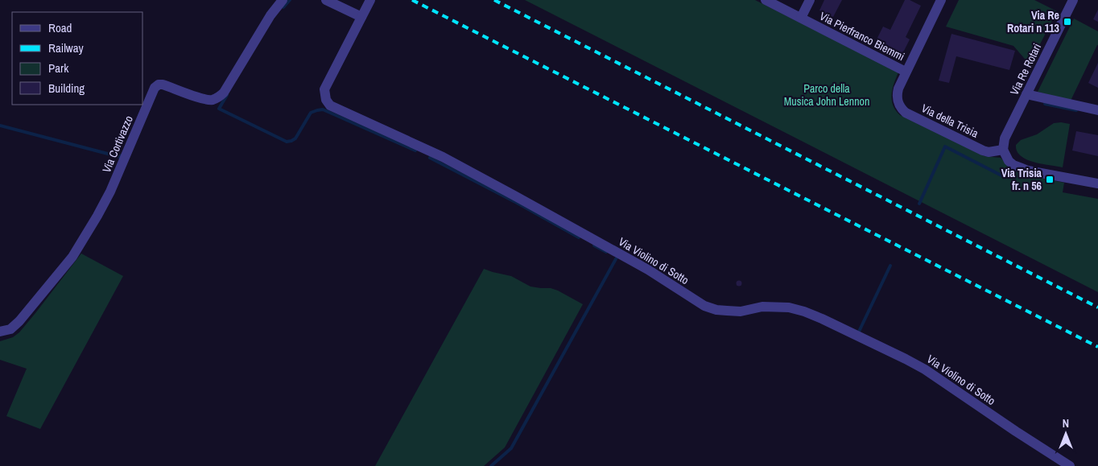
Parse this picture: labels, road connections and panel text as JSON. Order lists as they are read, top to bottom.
{
  "streets": {
    "street": [
      "Via Pierfranco Biemmi",
      "Via Re Rotari",
      "Via della Trisia",
      "Via Cortivazzo",
      "Via Violino di Sotto"
    ]
  },
  "crossings": [
    ["Via Pierfranco Biemmi", "Via della Trisia"],
    ["Via Re Rotari", "Via della Trisia"]
  ],
  "parks": ["Parco della Musica John Lennon"],
  "places": {
    "transit": ["Via Re Rotari n 113", "Via Trisia fr. n 56"]
  },
  "legend": [
    "Road",
    "Railway",
    "Park",
    "Building"
  ],
  "north": "top"
}
